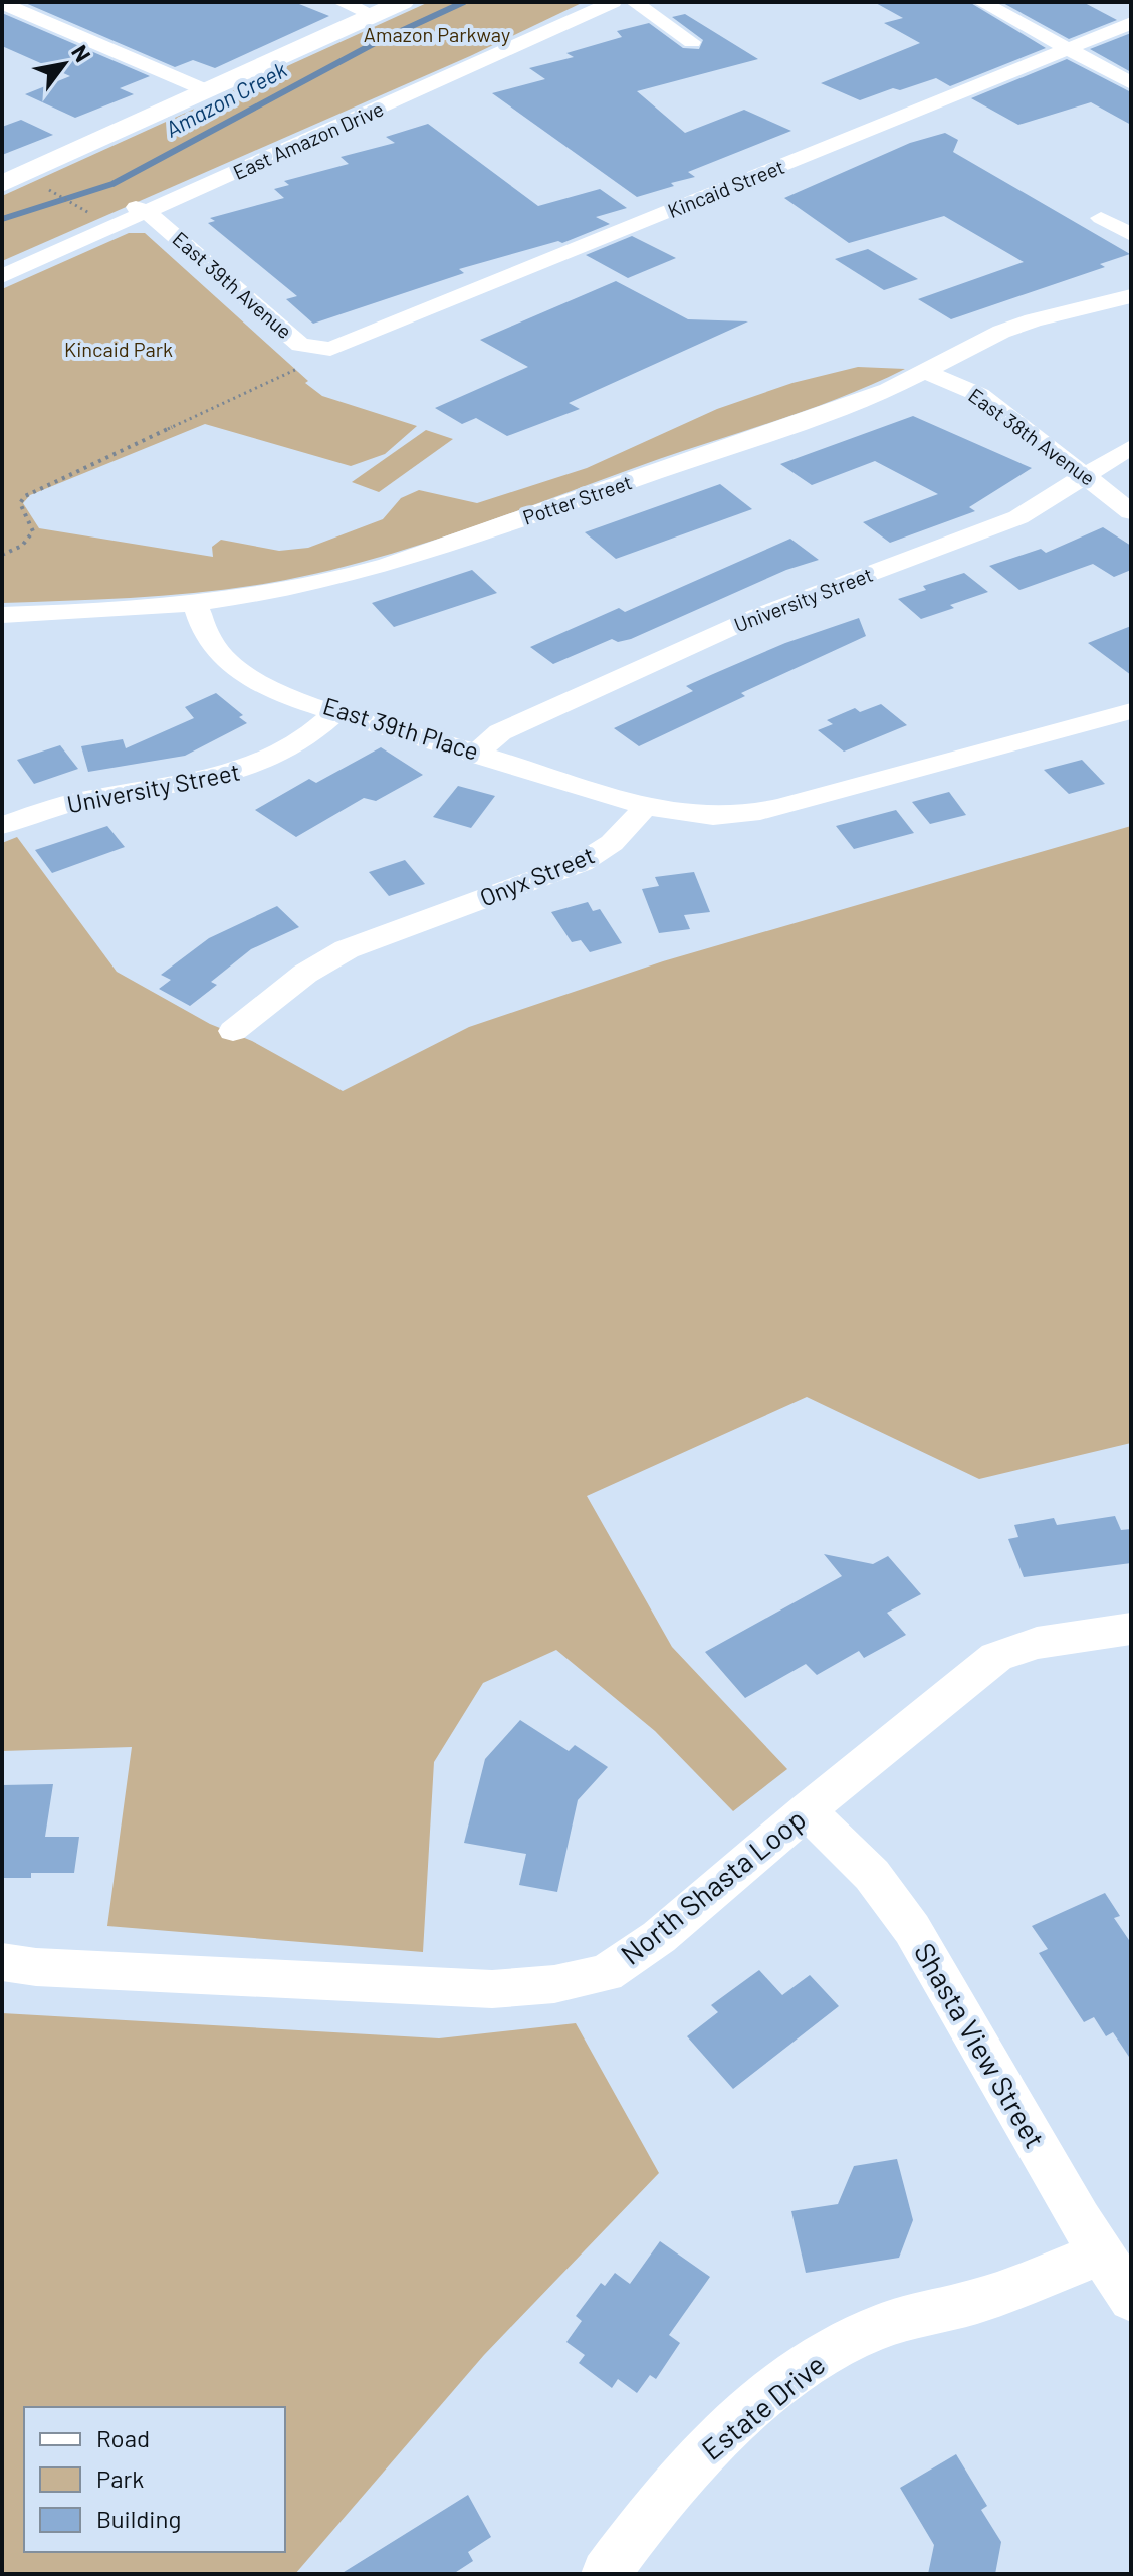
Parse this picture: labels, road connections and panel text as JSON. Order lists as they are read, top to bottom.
{
  "streets": {
    "street": [
      "East Amazon Drive",
      "Kincaid Street",
      "East 39th Avenue",
      "East 38th Avenue",
      "Potter Street",
      "University Street",
      "East 39th Place",
      "Onyx Street",
      "North Shasta Loop",
      "Shasta View Street",
      "Estate Drive"
    ]
  },
  "crossings": [
    ["East Amazon Drive", "East 39th Avenue"],
    ["Kincaid Street", "East 39th Avenue"],
    ["East 38th Avenue", "Potter Street"],
    ["East 38th Avenue", "University Street"],
    ["Potter Street", "East 39th Place"],
    ["University Street", "East 39th Place"],
    ["East 39th Place", "Onyx Street"],
    ["North Shasta Loop", "Shasta View Street"],
    ["Shasta View Street", "Estate Drive"]
  ],
  "water": ["Amazon Creek"],
  "parks": ["Amazon Parkway", "Kincaid Park"],
  "legend": ["Road", "Park", "Building"],
  "north": "top right"
}
